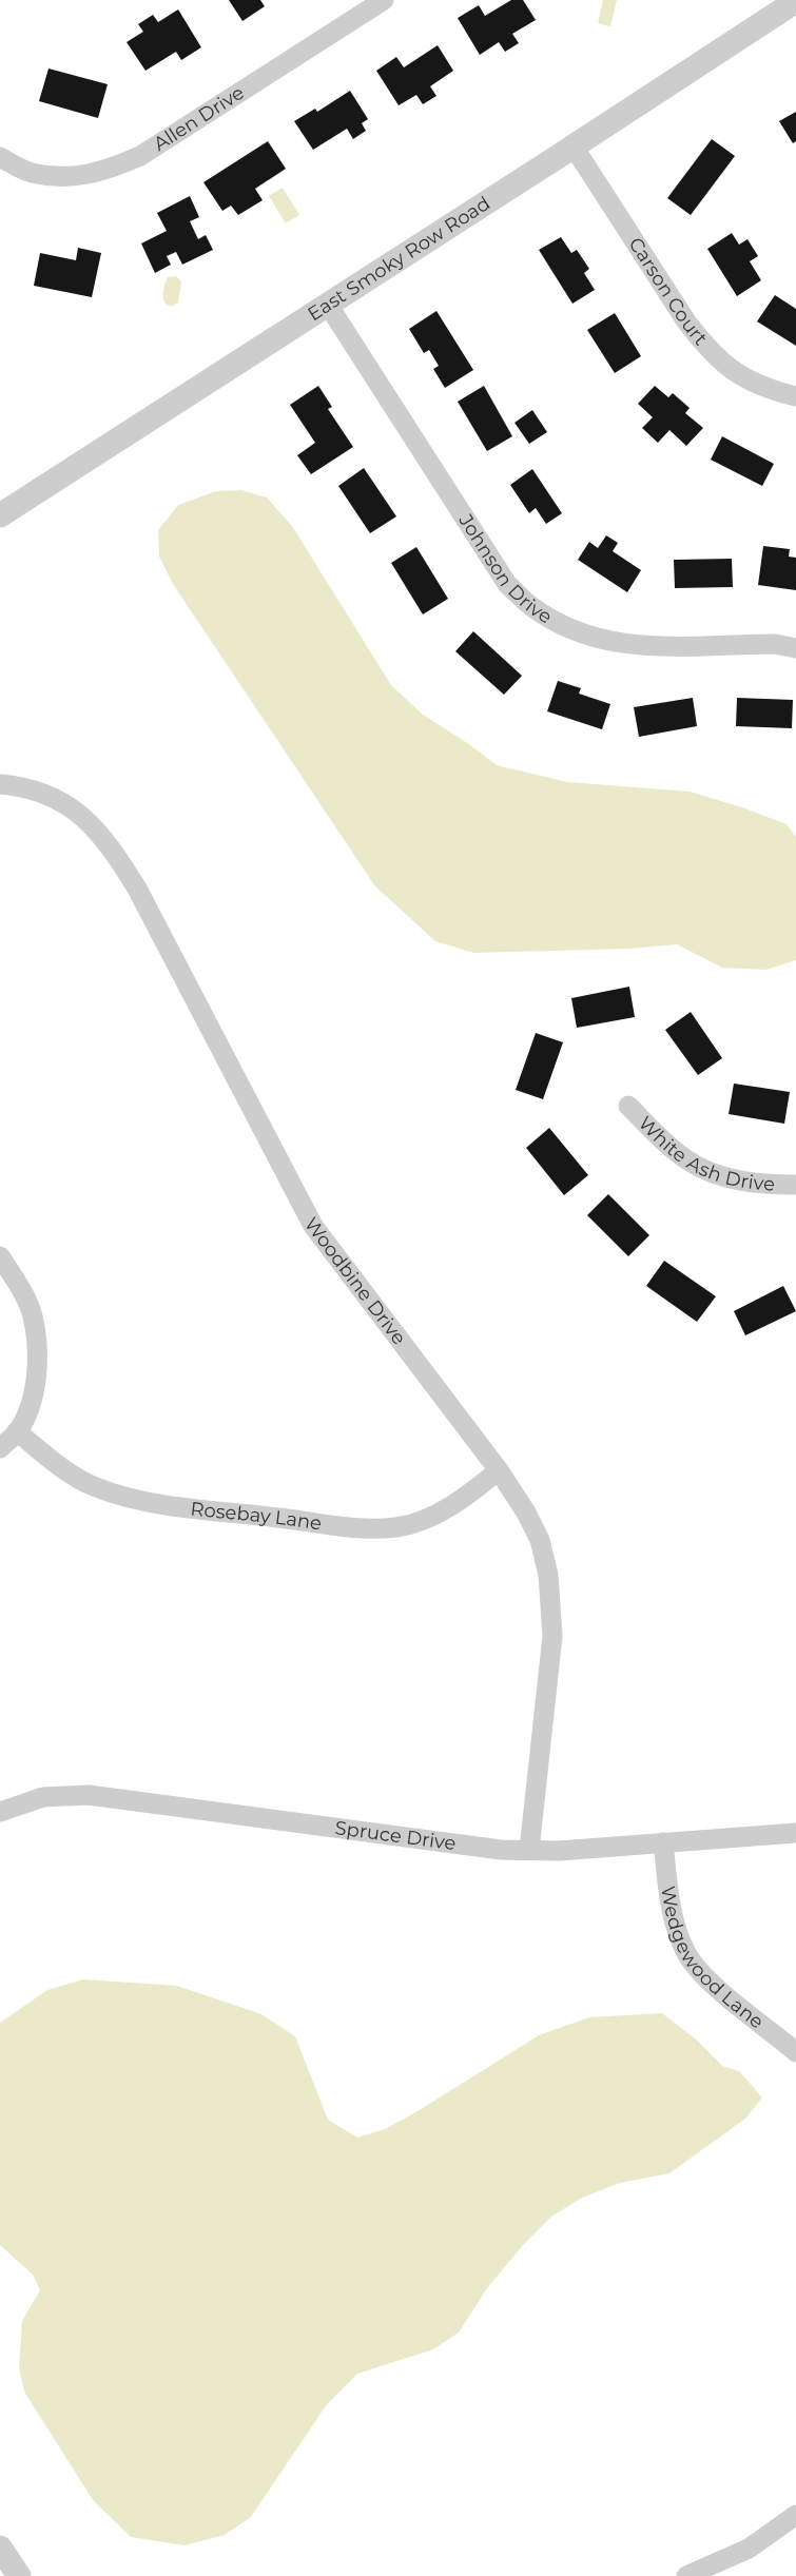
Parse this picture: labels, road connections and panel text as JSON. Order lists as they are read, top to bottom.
{
  "streets": {
    "street": [
      "Allen Drive",
      "East Smoky Row Road",
      "Carson Court",
      "Johnson Drive",
      "White Ash Drive",
      "Woodbine Drive",
      "Rosebay Lane",
      "Spruce Drive",
      "Wedgewood Lane"
    ]
  },
  "crossings": [
    ["East Smoky Row Road", "Carson Court"],
    ["East Smoky Row Road", "Johnson Drive"],
    ["Woodbine Drive", "Rosebay Lane"],
    ["Woodbine Drive", "Spruce Drive"],
    ["Spruce Drive", "Wedgewood Lane"]
  ]
}
